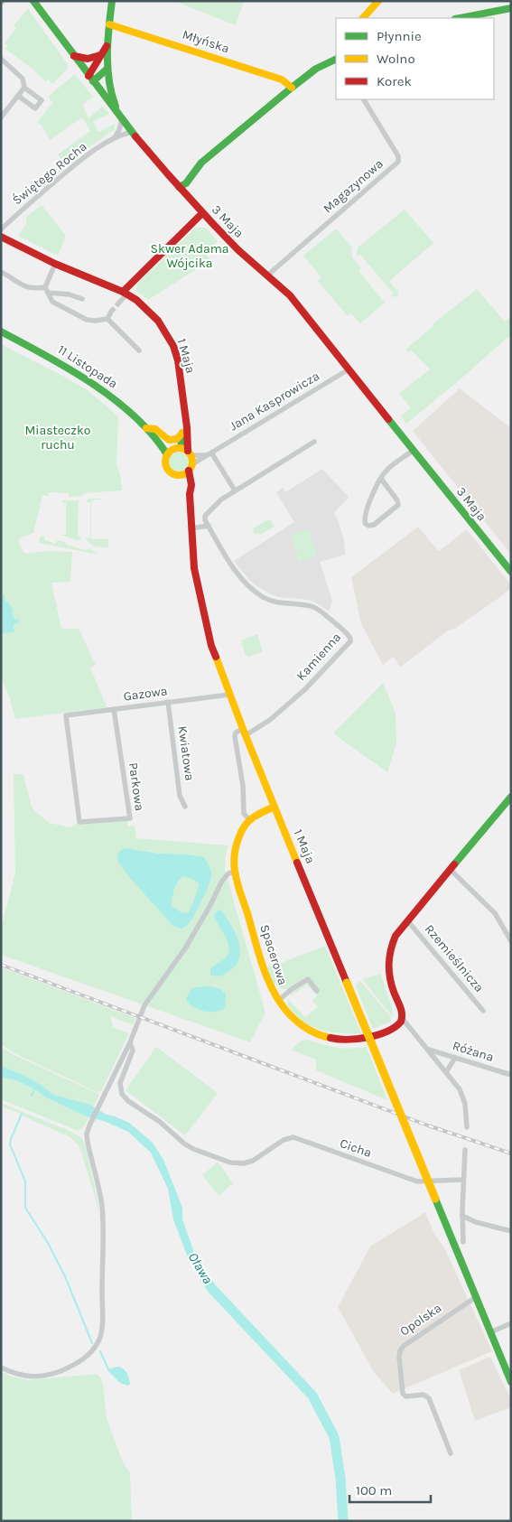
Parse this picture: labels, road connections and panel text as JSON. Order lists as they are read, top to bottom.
{
  "streets": {
    "street": [
      "Młyńska",
      "Świętego Rocha",
      "Magazynowa",
      "3 Maja",
      "1 Maja",
      "11 Listopada",
      "Jana Kasprowicza",
      "Kamienna",
      "Gazowa",
      "Kwiatowa",
      "Parkowa",
      "Spacerowa",
      "Rzemieślnicza",
      "Różana",
      "Cicha",
      "Opolska"
    ]
  },
  "crossings": [
    ["Świętego Rocha", "3 Maja"],
    ["Magazynowa", "3 Maja"],
    ["3 Maja", "Jana Kasprowicza"],
    ["1 Maja", "11 Listopada"],
    ["1 Maja", "Jana Kasprowicza"],
    ["1 Maja", "Kamienna"],
    ["1 Maja", "Gazowa"],
    ["1 Maja", "Opolska"],
    ["11 Listopada", "Jana Kasprowicza"],
    ["Gazowa", "Kwiatowa"],
    ["Gazowa", "Parkowa"]
  ],
  "water": ["Oława"],
  "parks": ["Skwer Adama Wójcika", "Miasteczko ruchu"],
  "legend": ["Płynnie", "Wolno", "Korek"],
  "scale_bar": "100 m"
}
